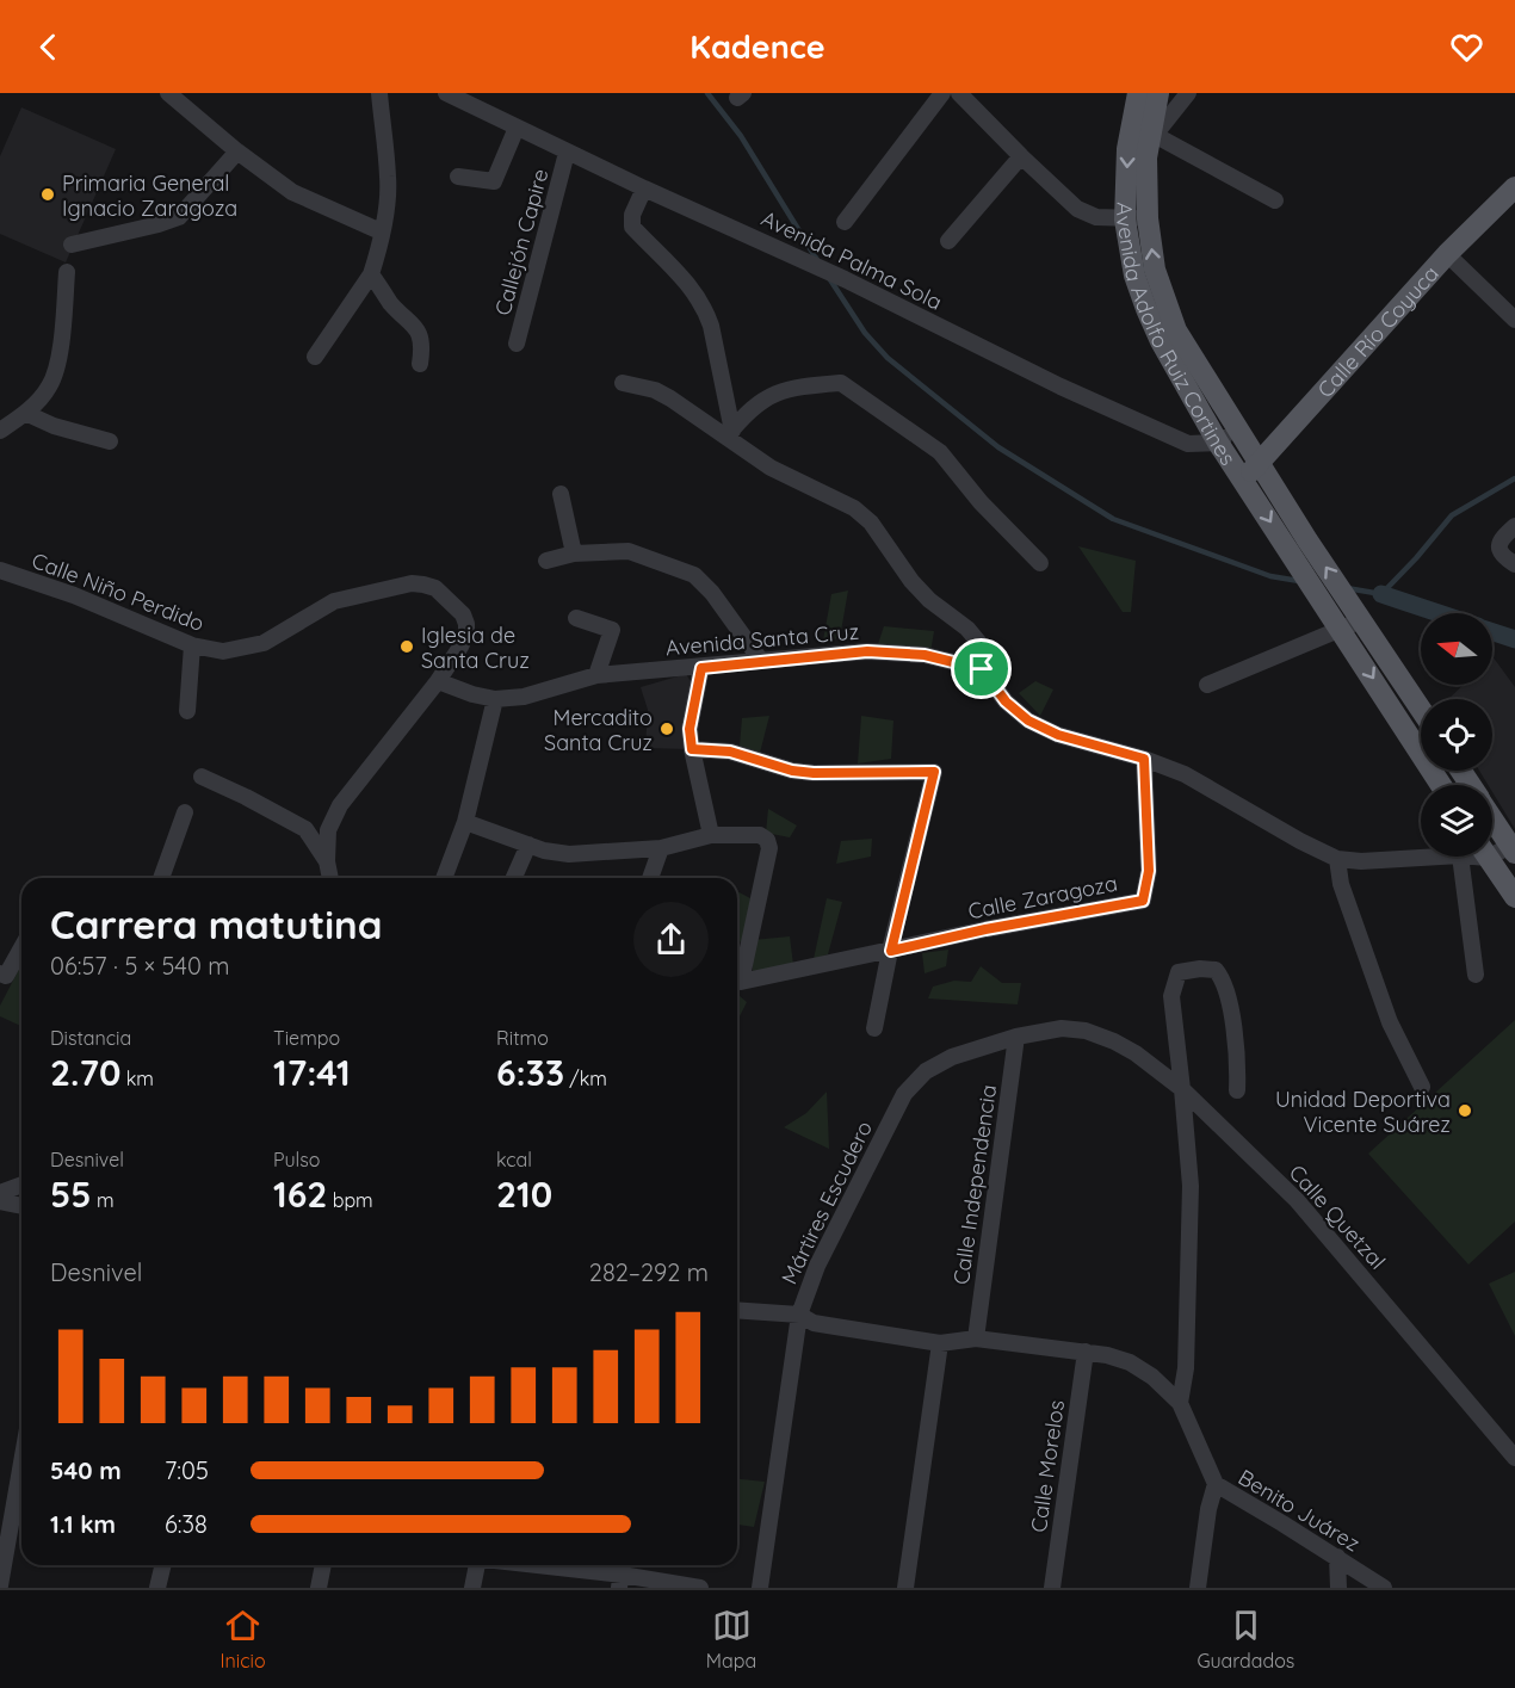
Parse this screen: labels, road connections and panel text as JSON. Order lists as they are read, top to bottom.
{
  "streets": {
    "main road": ["Avenida Adolfo Ruiz Cortines", "Calle Río Coyuca"],
    "street": [
      "Callejón Capire",
      "Avenida Palma Sola",
      "Calle Niño Perdido",
      "Avenida Santa Cruz",
      "Calle Zaragoza",
      "Calle Independencia",
      "Mártires Escudero",
      "Calle Quetzal",
      "Calle Morelos",
      "Benito Juárez"
    ]
  },
  "crossings": [
    ["Callejón Capire", "Avenida Palma Sola"],
    ["Avenida Palma Sola", "Avenida Adolfo Ruiz Cortines"],
    ["Avenida Adolfo Ruiz Cortines", "Calle Río Coyuca"],
    ["Calle Niño Perdido", "Avenida Santa Cruz"],
    ["Calle Independencia", "Mártires Escudero"],
    ["Calle Independencia", "Calle Quetzal"],
    ["Calle Independencia", "Benito Juárez"],
    ["Mártires Escudero", "Calle Quetzal"],
    ["Mártires Escudero", "Benito Juárez"],
    ["Calle Morelos", "Benito Juárez"]
  ],
  "places": [
    "Primaria General Ignacio Zaragoza",
    "Iglesia de Santa Cruz",
    "Mercadito Santa Cruz",
    "Unidad Deportiva Vicente Suárez"
  ],
  "north": "left",
  "page": {
    "header": "Kadence",
    "heading": ["Carrera matutina", "06:57 · 5 × 540 m"],
    "stats": [
      ["Distancia", "2.70 km"],
      ["Tiempo", "17:41"],
      ["Ritmo", "6:33 /km"],
      ["Desnivel", "55 m"],
      ["Pulso", "162 bpm"],
      ["kcal", "210"]
    ],
    "chart": ["Desnivel", "282–292 m"],
    "list": [
      {
        "name": "540 m",
        "note": "7:05"
      },
      {
        "name": "1.1 km",
        "note": "6:38"
      }
    ],
    "tabs": ["Inicio", "Mapa", "Guardados"]
  }
}
